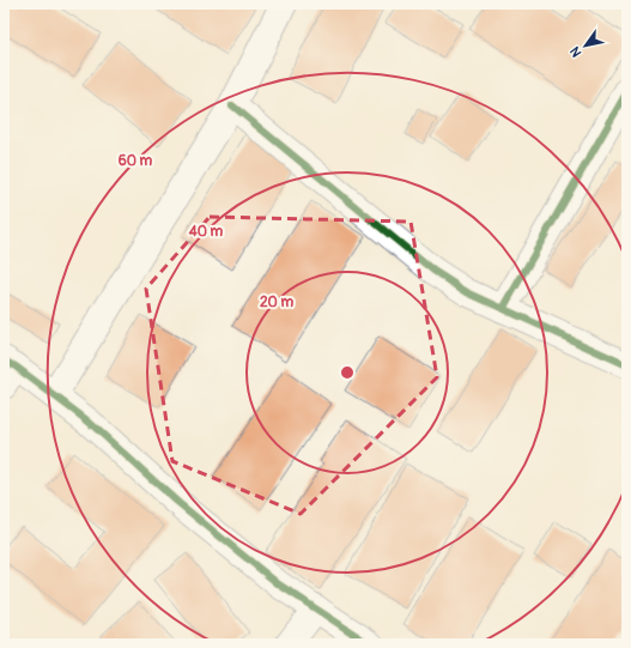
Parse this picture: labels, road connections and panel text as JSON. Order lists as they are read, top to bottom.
{
  "north": "bottom left",
  "rings": ["60 m", "40 m", "20 m"]
}
